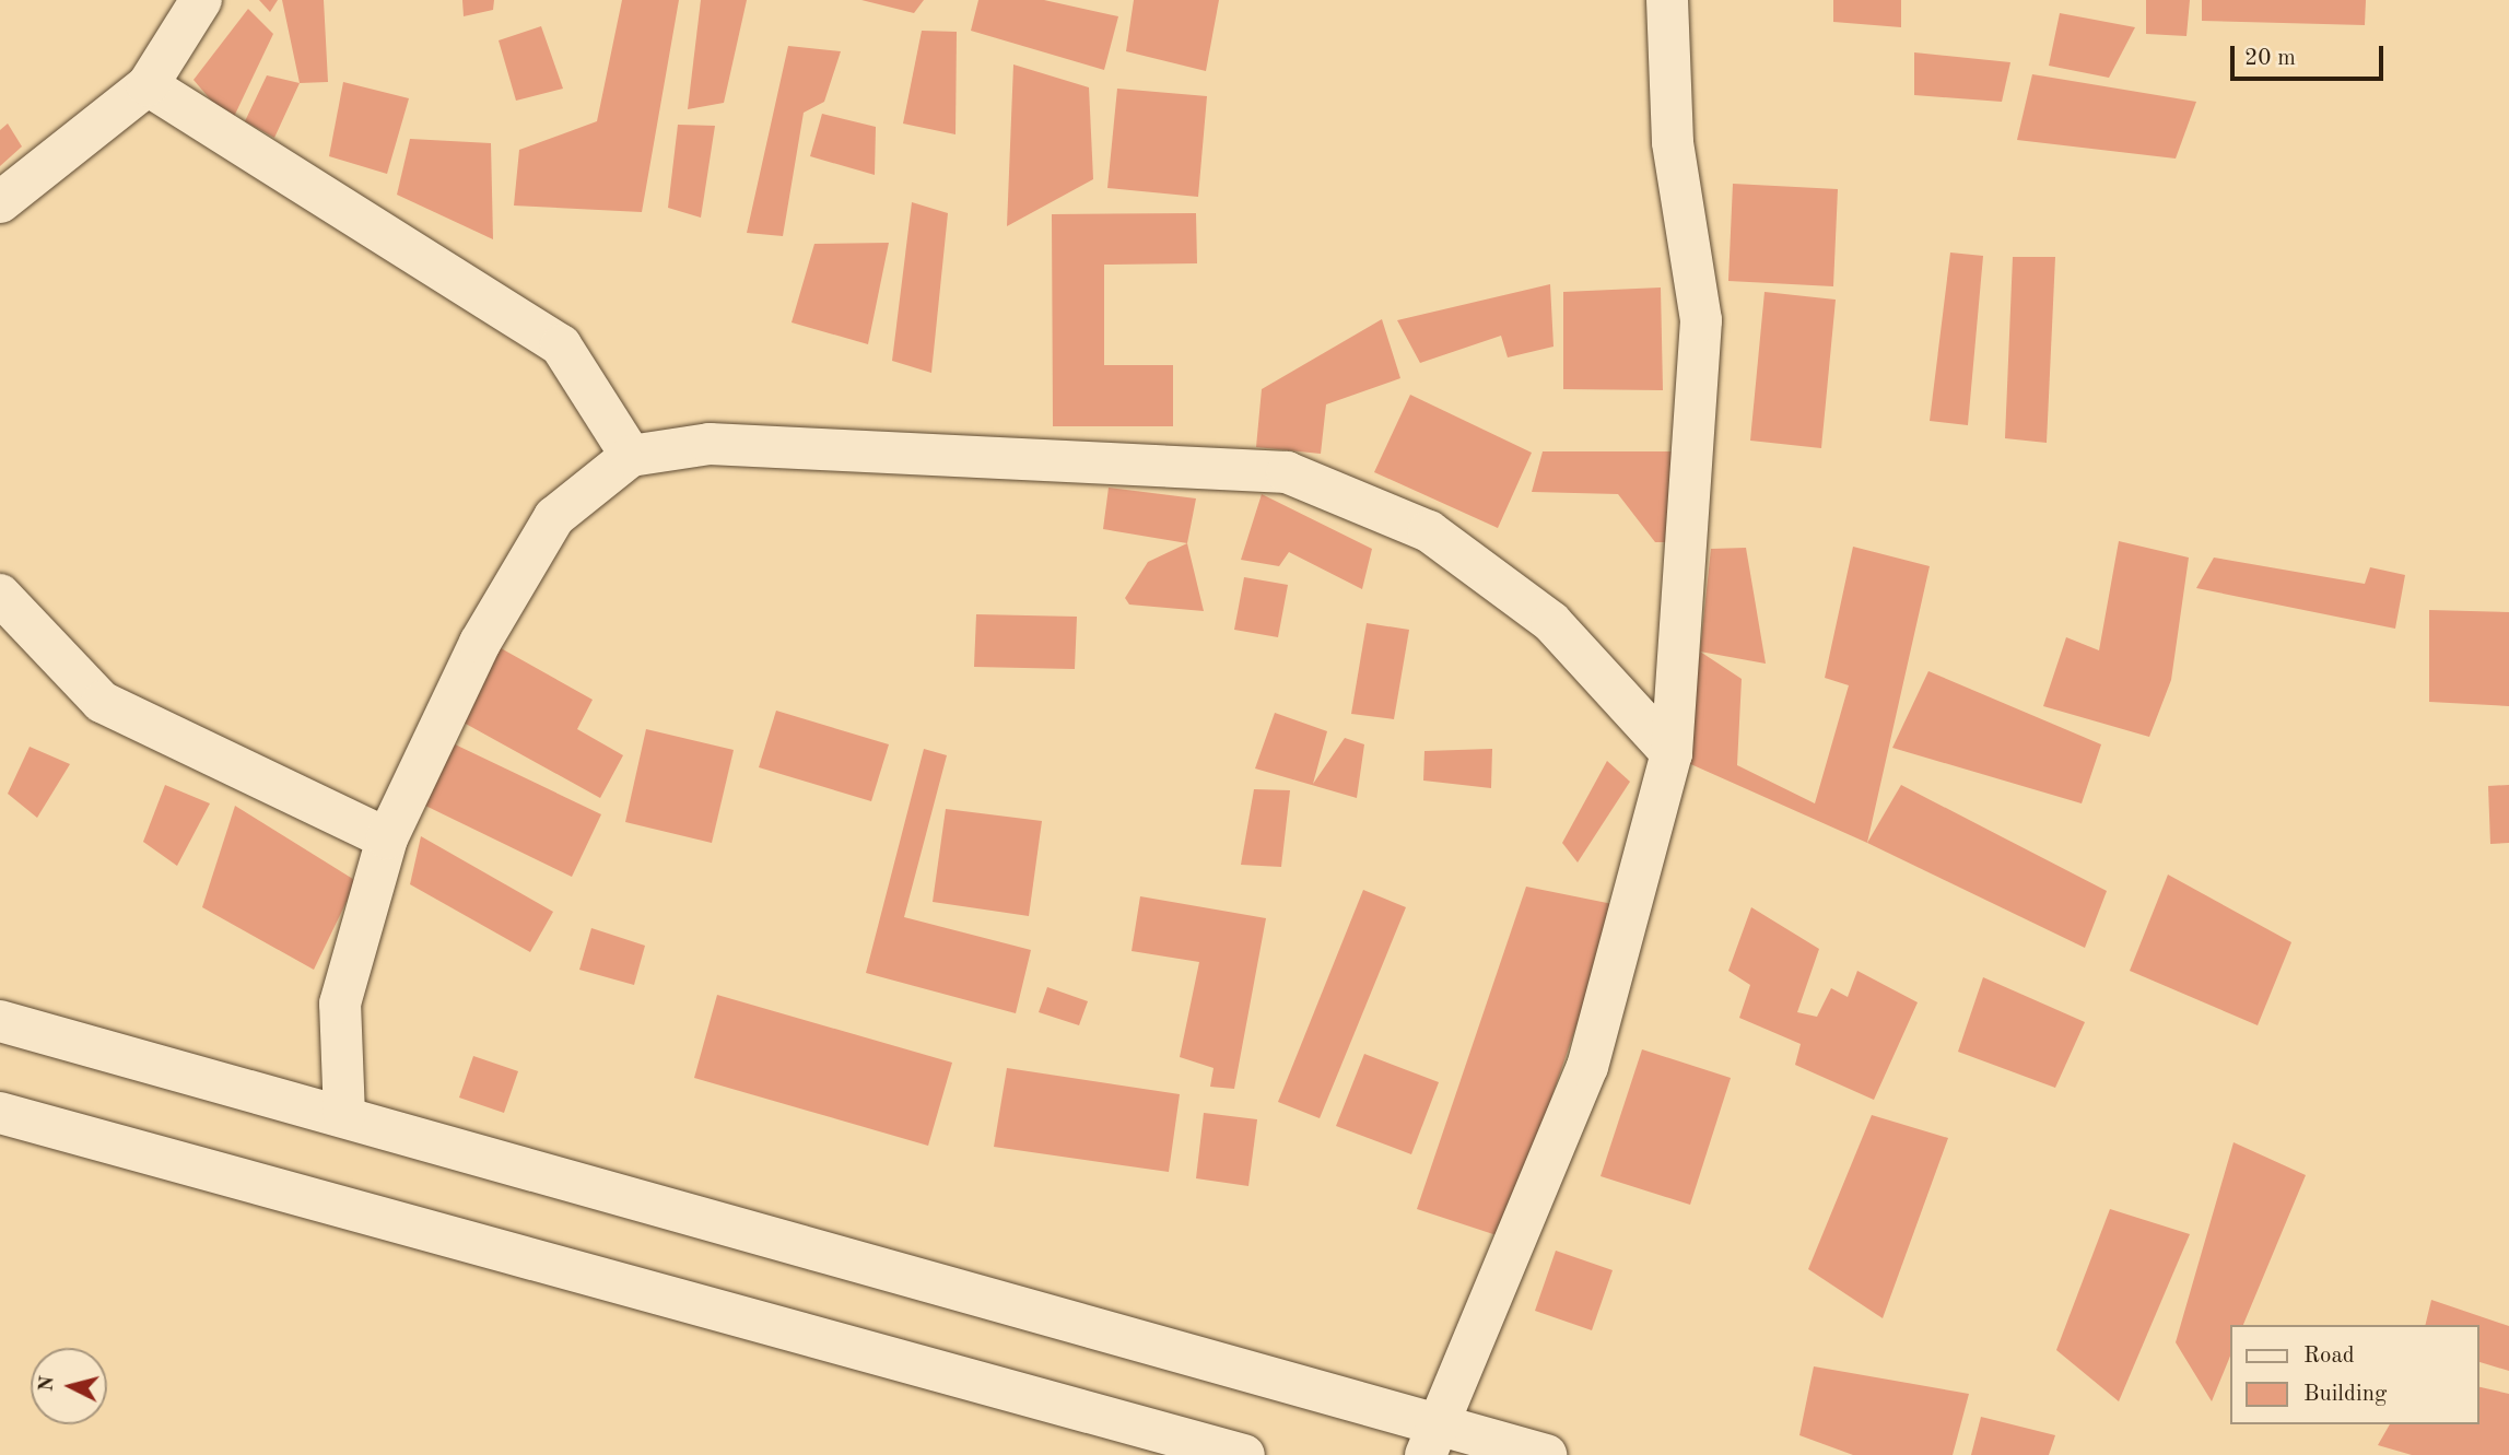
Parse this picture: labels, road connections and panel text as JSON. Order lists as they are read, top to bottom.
{
  "legend": ["Road", "Building"],
  "scale_bar": "20 m",
  "north": "left"
}
